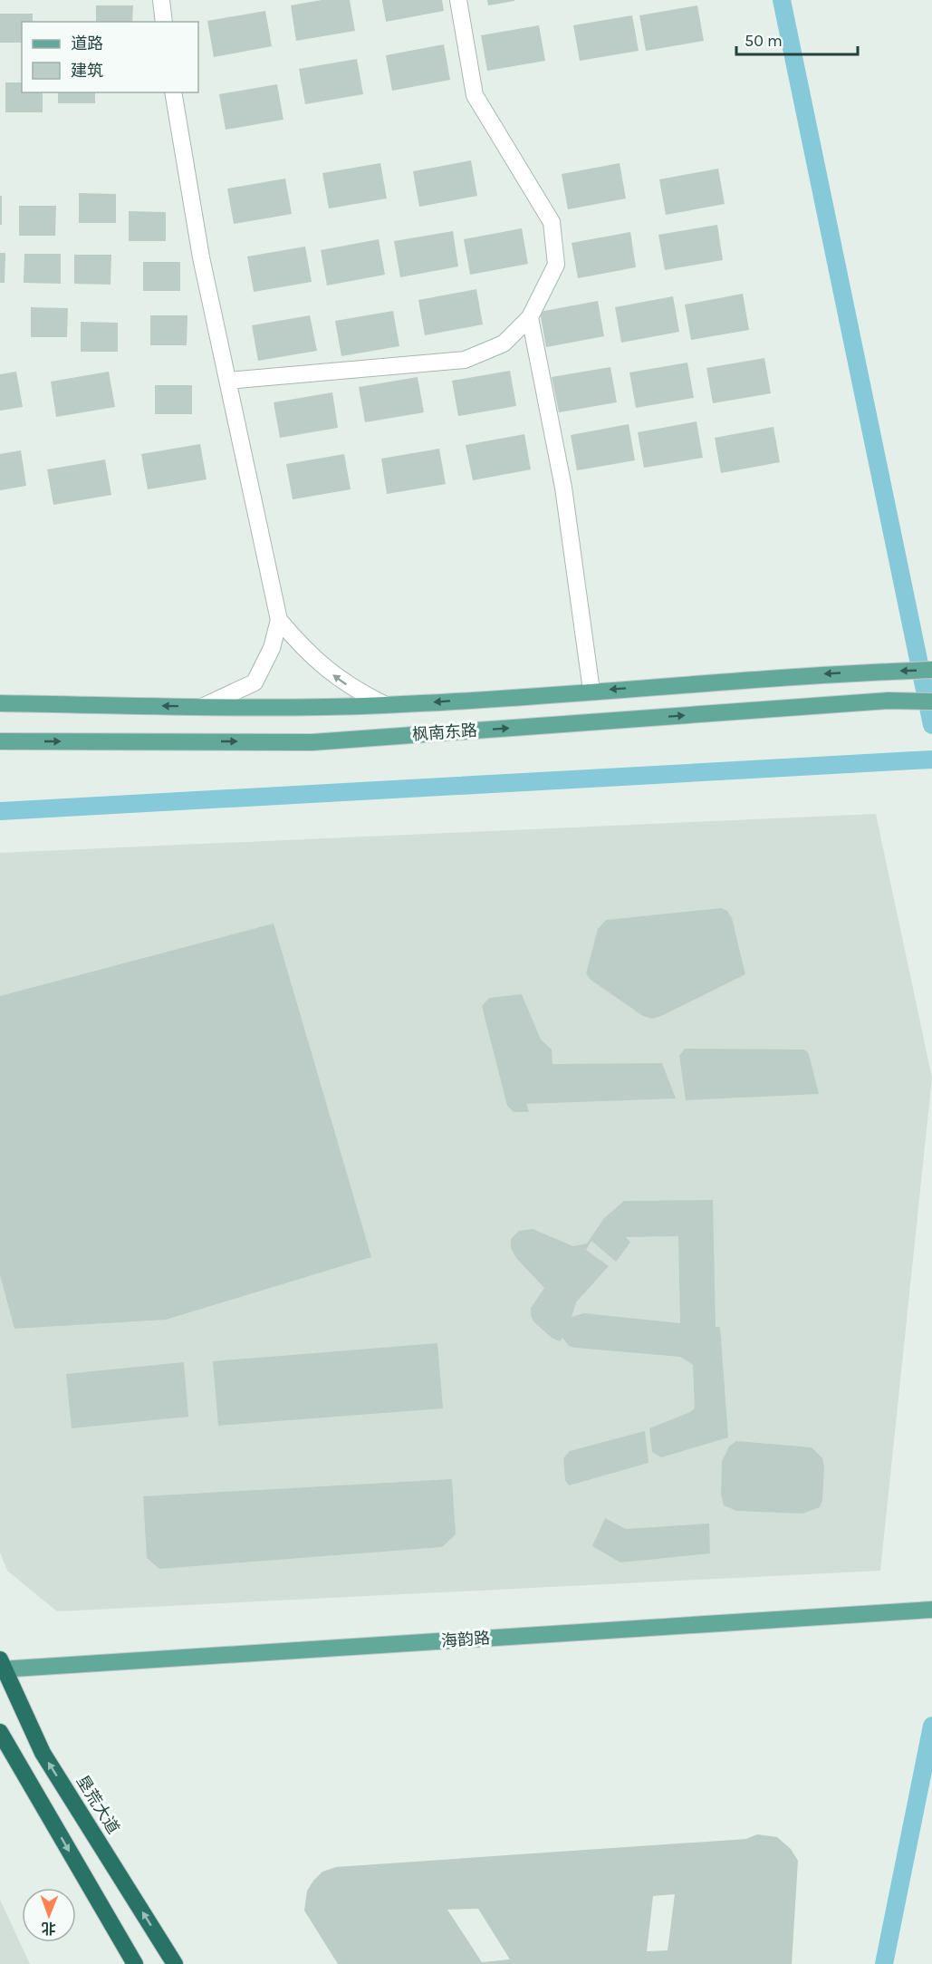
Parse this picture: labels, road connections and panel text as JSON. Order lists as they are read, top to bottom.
{
  "streets": {
    "highway": ["垦荒大道"],
    "main road": ["枫南东路", "海韵路"]
  },
  "crossings": [
    ["海韵路", "垦荒大道"]
  ],
  "legend": ["道路", "建筑"],
  "scale_bar": "50 m",
  "north": "bottom"
}
